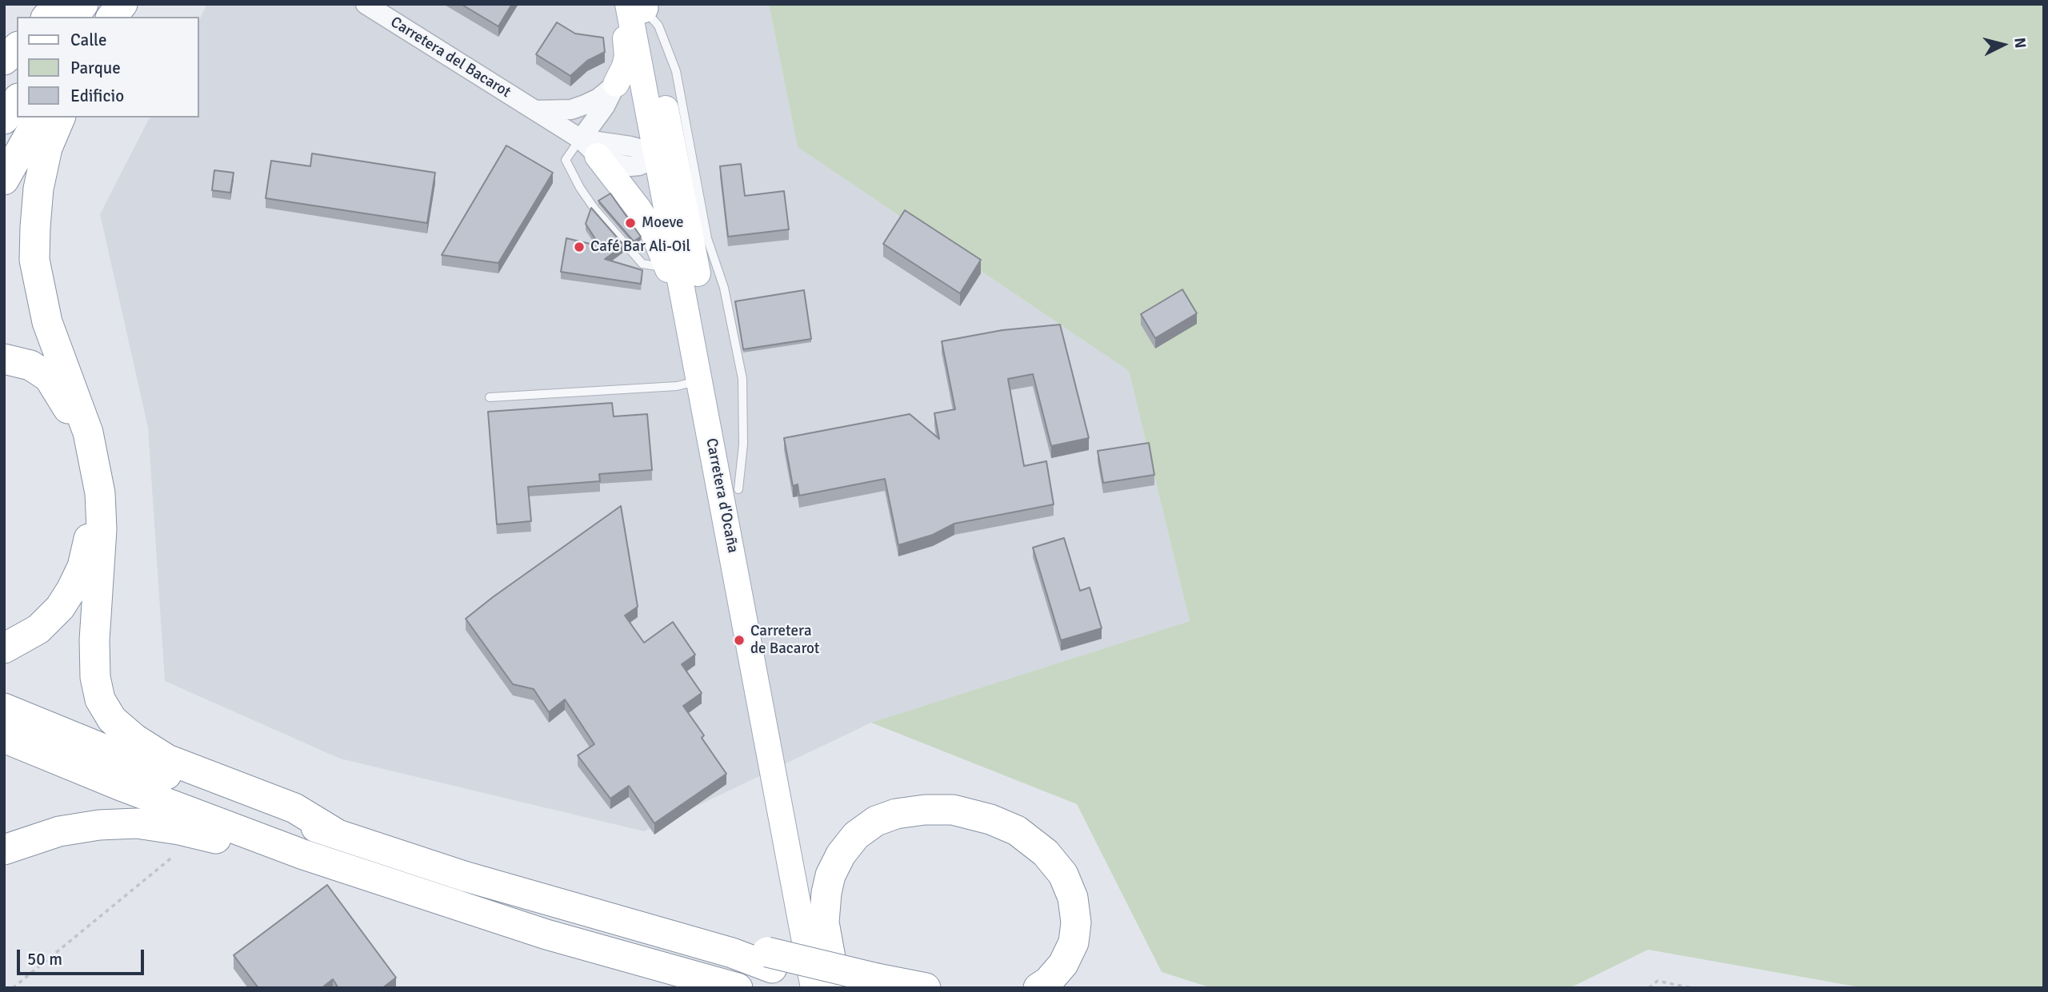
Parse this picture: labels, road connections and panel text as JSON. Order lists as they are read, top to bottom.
{
  "streets": {
    "main road": ["Carretera d'Ocaña"],
    "street": ["Carretera del Bacarot"]
  },
  "crossings": [
    ["Carretera del Bacarot", "Carretera d'Ocaña"]
  ],
  "places": ["Moeve", "Café Bar Ali-Oil", "Carretera de Bacarot"],
  "legend": ["Calle", "Parque", "Edificio"],
  "scale_bar": "50 m",
  "north": "right"
}
